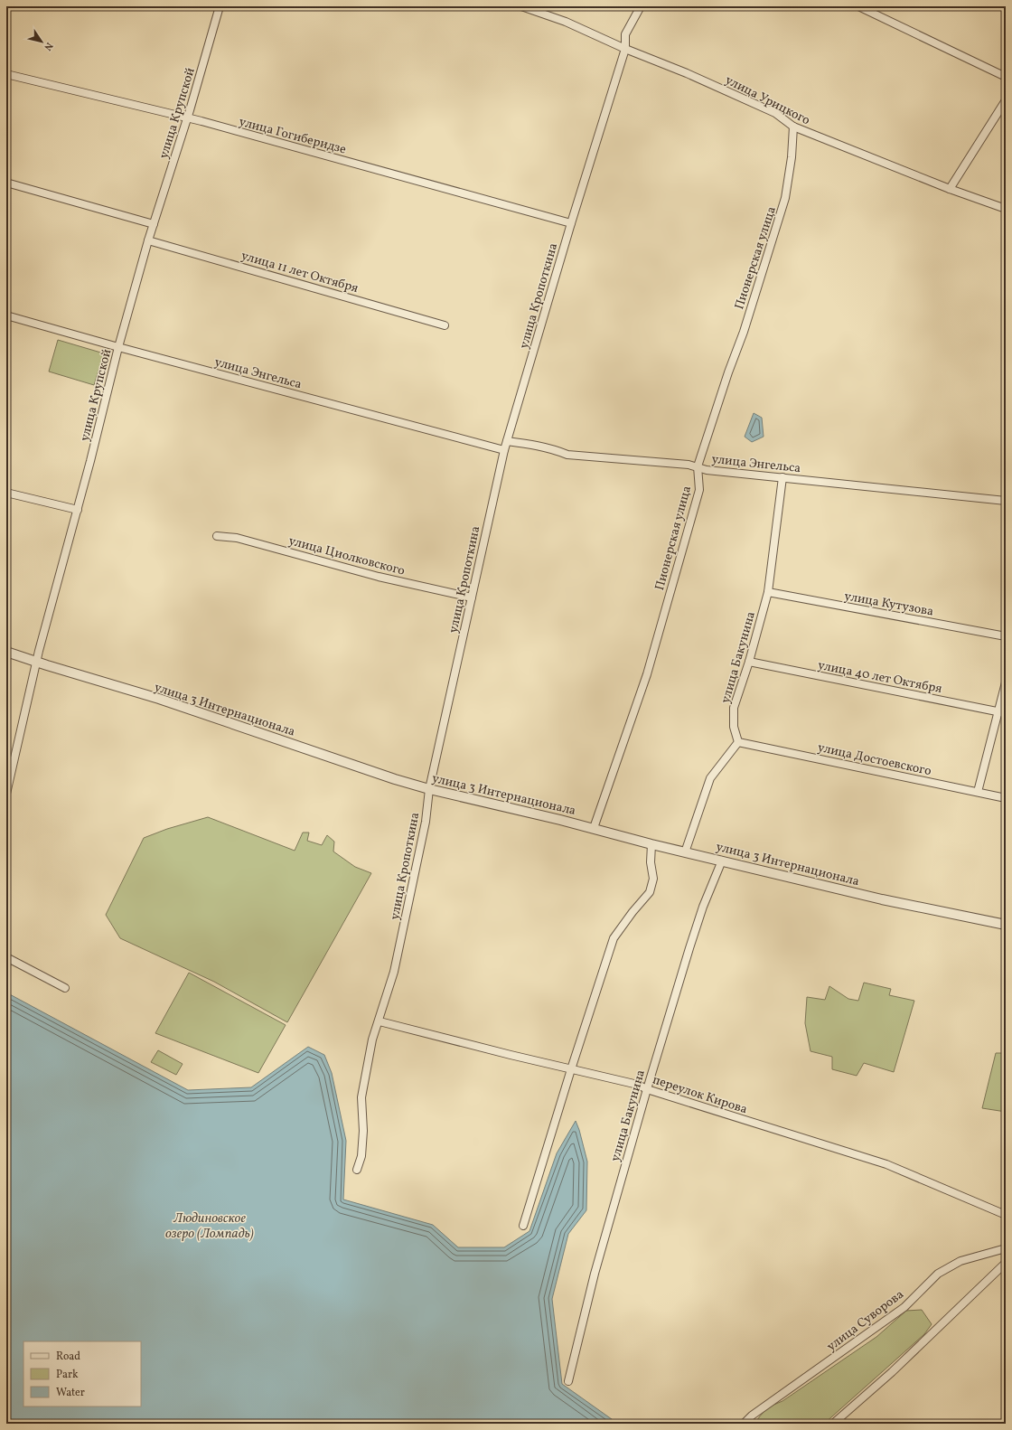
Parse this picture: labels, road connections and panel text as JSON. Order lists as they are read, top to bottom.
{
  "streets": {
    "street": [
      "улица Урицкого",
      "улица Крупской",
      "улица Гогиберидзе",
      "Пионерская улица",
      "улица 11 лет Октября",
      "улица Кропоткина",
      "улица Энгельса",
      "улица Циолковского",
      "улица Кутузова",
      "улица Бакунина",
      "улица 40 лет Октября",
      "улица 3 Интернационала",
      "улица Достоевского",
      "переулок Кирова",
      "улица Суворова"
    ]
  },
  "crossings": [
    ["улица Урицкого", "Пионерская улица"],
    ["улица Урицкого", "улица Кропоткина"],
    ["улица Крупской", "улица Гогиберидзе"],
    ["улица Крупской", "улица 11 лет Октября"],
    ["улица Крупской", "улица Энгельса"],
    ["улица Крупской", "улица 3 Интернационала"],
    ["улица Гогиберидзе", "улица Кропоткина"],
    ["Пионерская улица", "улица Энгельса"],
    ["Пионерская улица", "улица 3 Интернационала"],
    ["улица Кропоткина", "улица Энгельса"],
    ["улица Кропоткина", "улица Циолковского"],
    ["улица Кропоткина", "улица 3 Интернационала"],
    ["улица Кропоткина", "переулок Кирова"],
    ["улица Энгельса", "улица Бакунина"],
    ["улица Кутузова", "улица Бакунина"],
    ["улица Бакунина", "улица 40 лет Октября"],
    ["улица Бакунина", "улица 3 Интернационала"],
    ["улица Бакунина", "улица Достоевского"],
    ["улица Бакунина", "переулок Кирова"]
  ],
  "water": ["Людиновское озеро (Ломпадь)"],
  "legend": ["Road", "Park", "Water"],
  "north": "bottom right"
}
